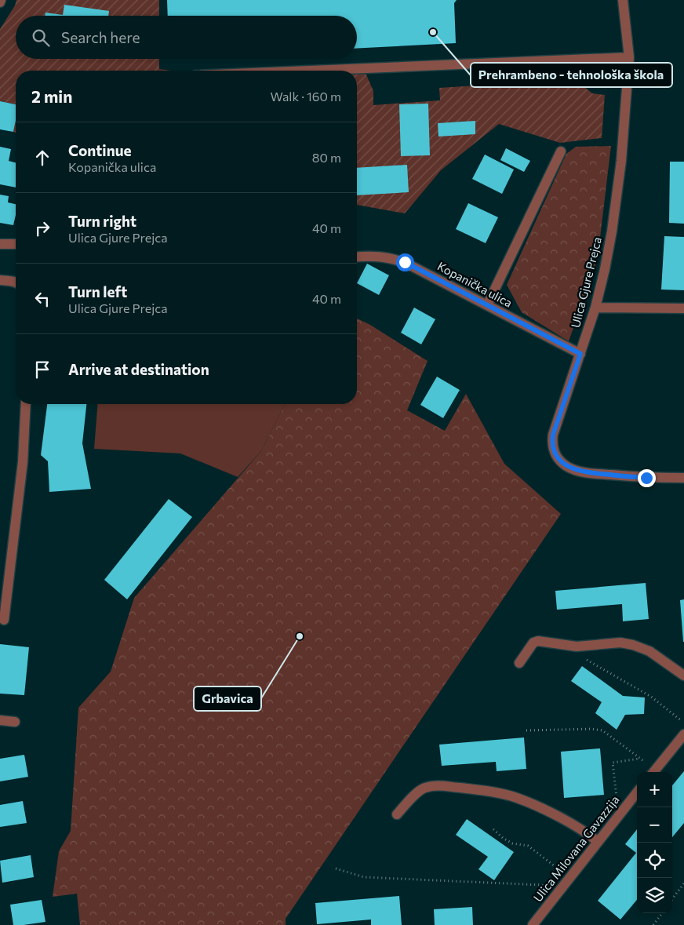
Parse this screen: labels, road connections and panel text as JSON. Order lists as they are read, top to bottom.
{
  "streets": {
    "street": ["Ulica Gjure Prejca", "Kopanička ulica", "Ulica Milovana Gavazzija"]
  },
  "crossings": [
    ["Ulica Gjure Prejca", "Kopanička ulica"]
  ],
  "places": ["Prehrambeno - tehnološka škola", "Grbavica"],
  "page": {
    "search": "Search here",
    "heading": ["2 min", "Walk · 160 m"],
    "list": [
      ["Continue", "Kopanička ulica", "80 m"],
      ["Turn right", "Ulica Gjure Prejca", "40 m"],
      ["Turn left", "Ulica Gjure Prejca", "40 m"],
      "Arrive at destination"
    ],
    "map_buttons": ["+", "−"]
  }
}
